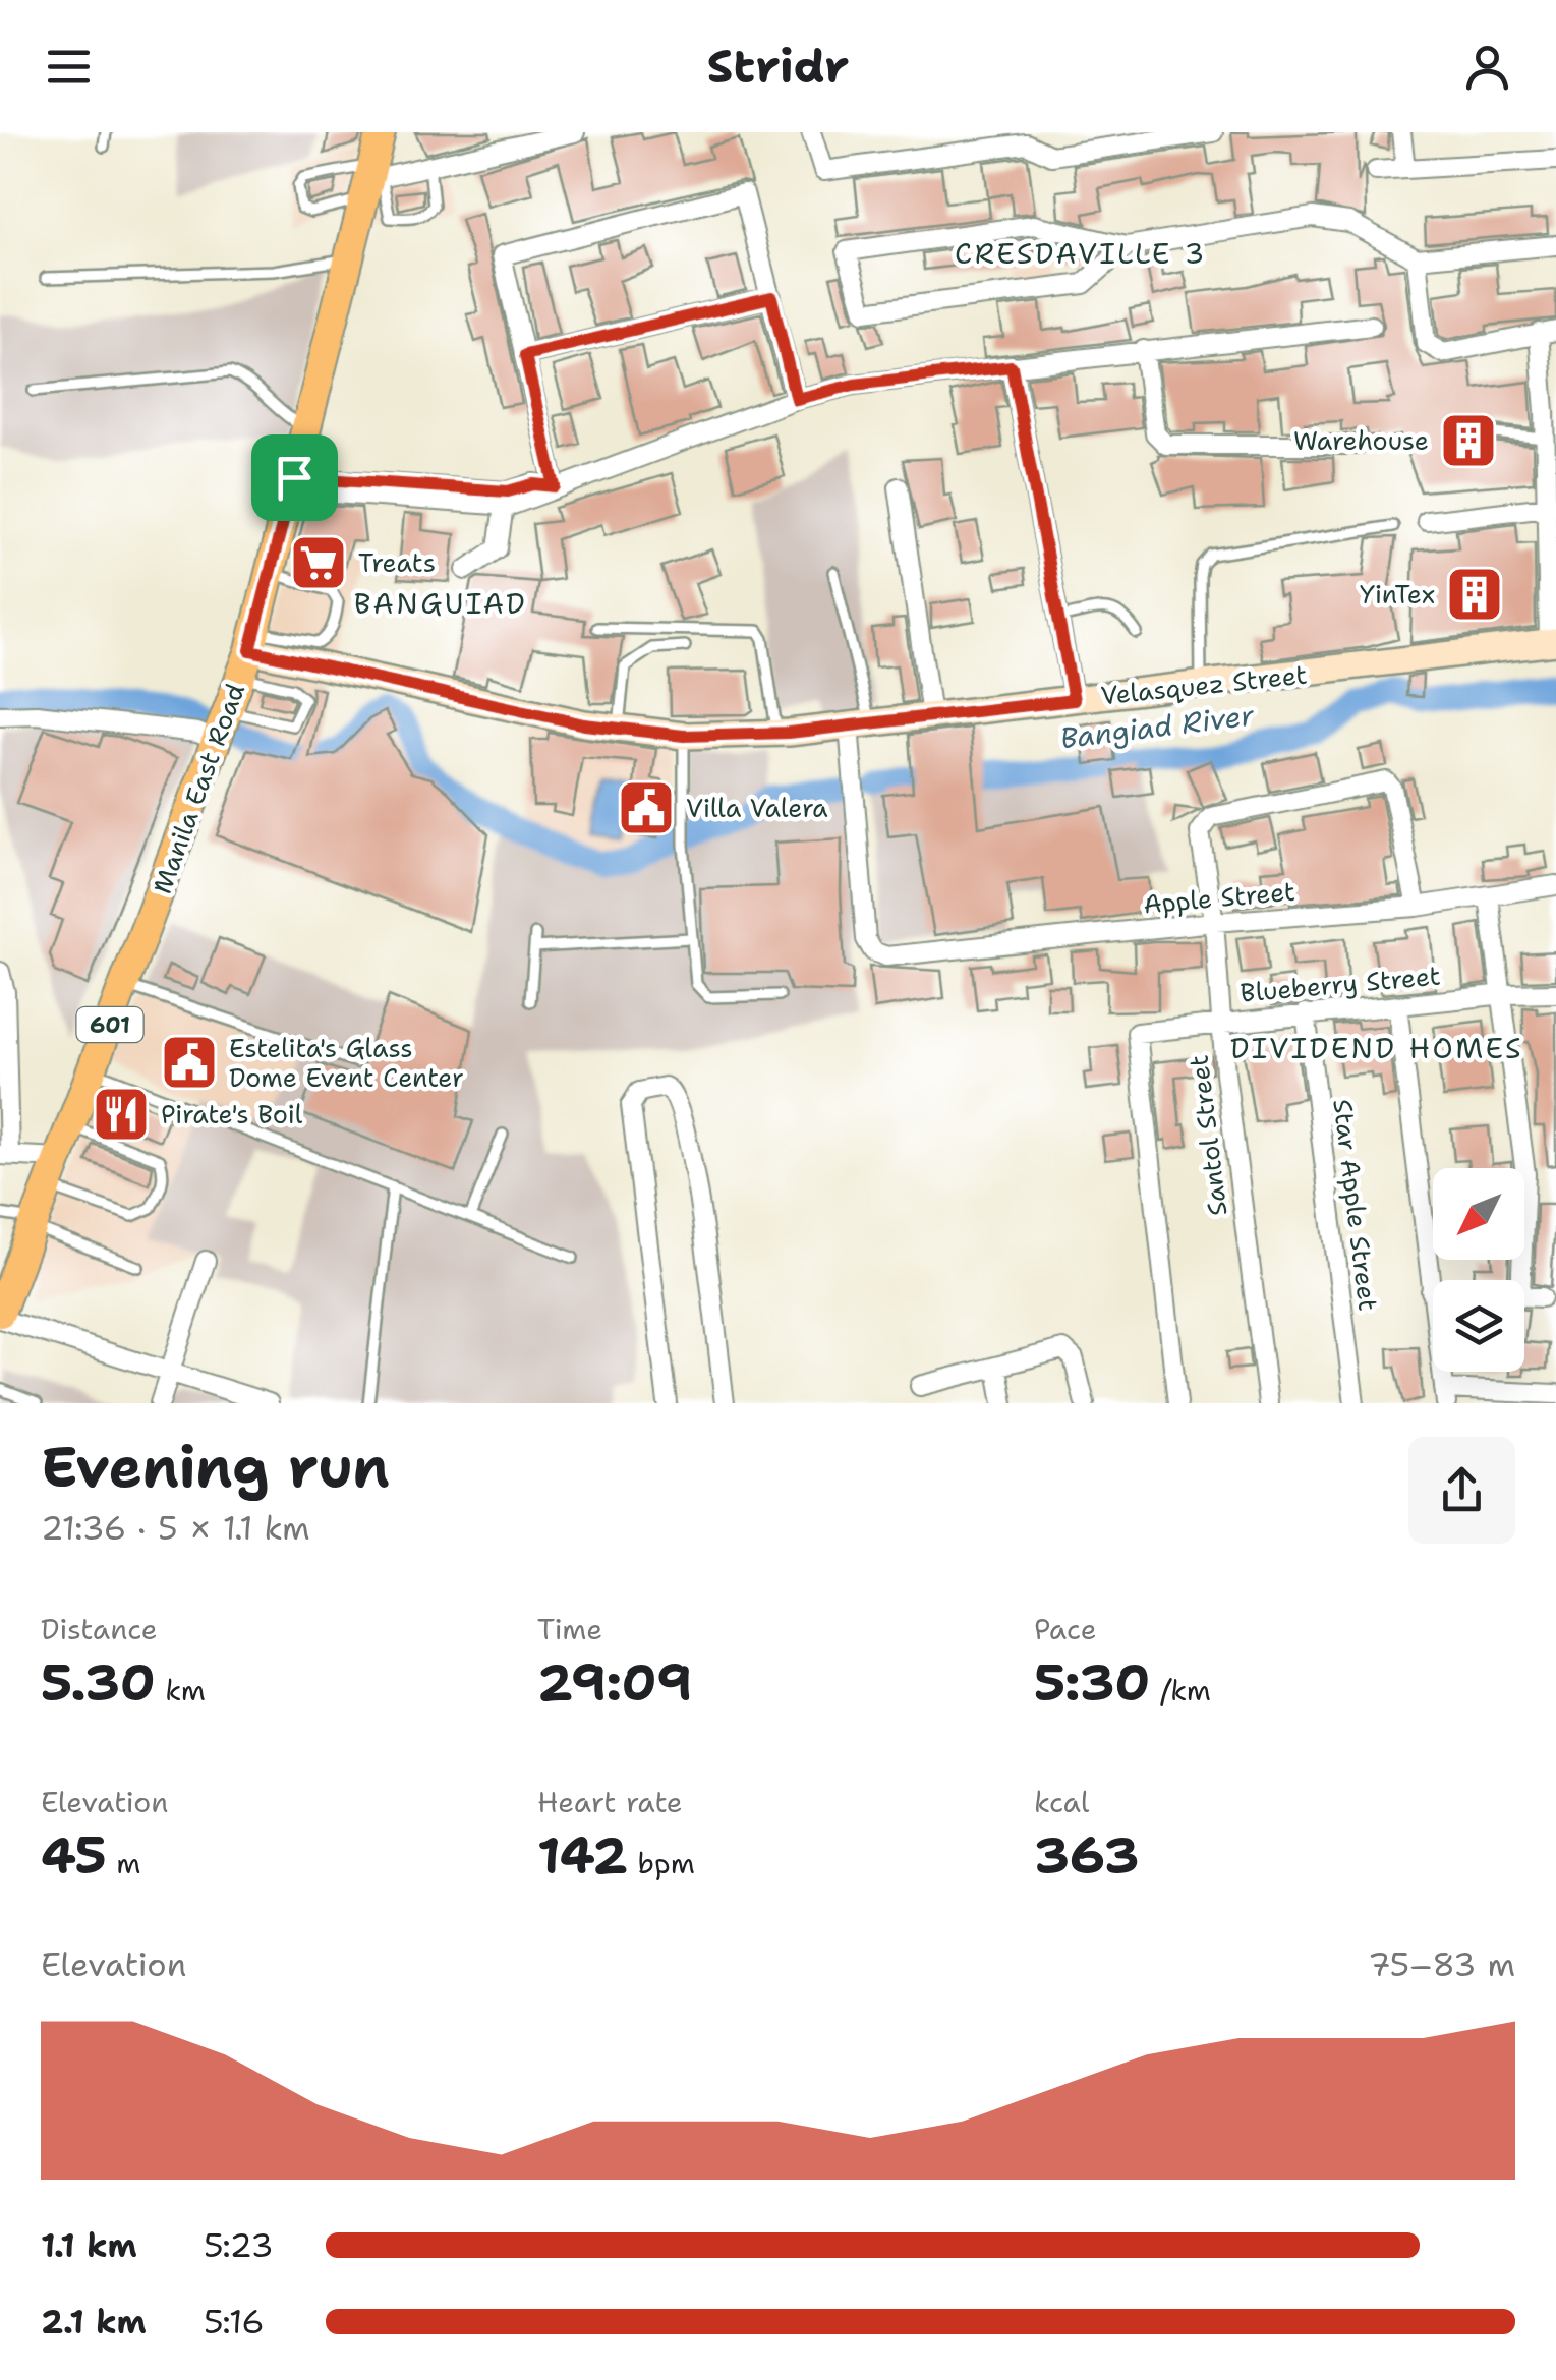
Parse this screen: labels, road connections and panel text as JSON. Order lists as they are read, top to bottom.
{
  "streets": {
    "main road": ["Velasquez Street", "Manila East Road", "601"],
    "street": [
      "Apple Street",
      "Blueberry Street",
      "Santol Street",
      "Star Apple Street"
    ]
  },
  "crossings": [
    ["Velasquez Street", "Manila East Road"],
    ["Velasquez Street", "Apple Street"],
    ["Apple Street", "Santol Street"],
    ["Blueberry Street", "Santol Street"],
    ["Blueberry Street", "Star Apple Street"]
  ],
  "districts": ["CRESDAVILLE 3", "BANGUIAD", "DIVIDEND HOMES"],
  "water": ["Bangiad River"],
  "places": {
    "building": ["Warehouse", "YinTex"],
    "supermarket": ["Treats"],
    "public building": ["Villa Valera", "Estelita's Glass Dome Event Center"],
    "restaurant": ["Pirate's Boil"]
  },
  "north": "bottom left",
  "page": {
    "header": "Stridr",
    "heading": ["Evening run", "21:36 · 5 × 1.1 km"],
    "stats": [
      ["Distance", "5.30 km"],
      ["Time", "29:09"],
      ["Pace", "5:30 /km"],
      ["Elevation", "45 m"],
      ["Heart rate", "142 bpm"],
      ["kcal", "363"]
    ],
    "chart": ["Elevation", "75–83 m"],
    "list": [
      {
        "name": "1.1 km",
        "note": "5:23"
      },
      {
        "name": "2.1 km",
        "note": "5:16"
      }
    ]
  }
}
